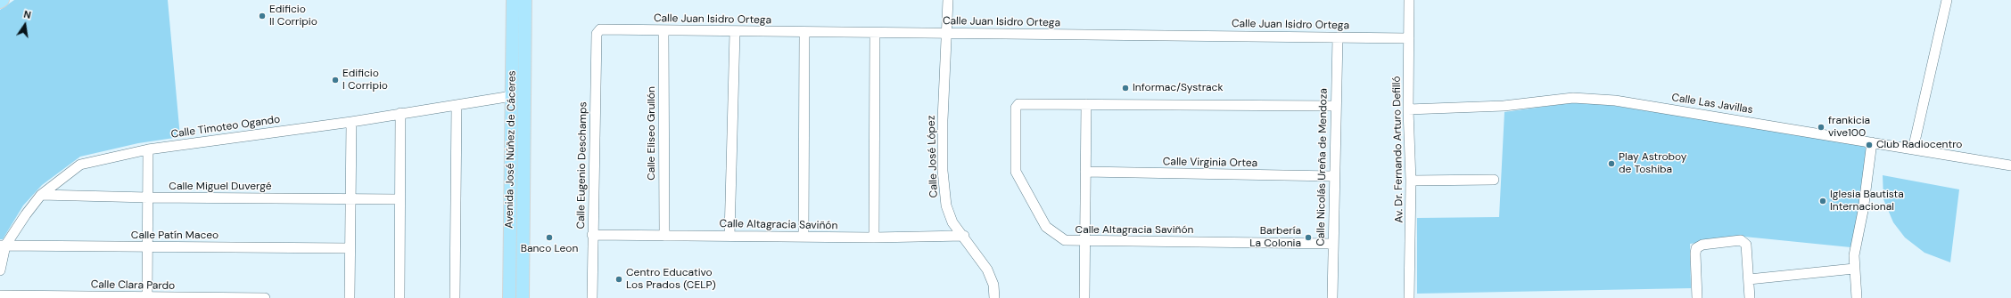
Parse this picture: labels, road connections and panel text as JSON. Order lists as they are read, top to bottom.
{
  "streets": {
    "main road": ["Avenida José Núñez de Cáceres"],
    "street": [
      "Calle Juan Isidro Ortega",
      "Calle Las Javillas",
      "Calle Timoteo Ogando",
      "Calle Eliseo Grullón",
      "Av. Dr. Fernando Arturo Defilló",
      "Calle José López",
      "Calle Virginia Ortea",
      "Calle Eugenio Deschamps",
      "Calle Nicolás Ureña de Mendoza",
      "Calle Miguel Duvergé",
      "Calle Altagracia Saviñón",
      "Calle Patín Maceo",
      "Calle Clara Pardo"
    ]
  },
  "crossings": [
    ["Calle Juan Isidro Ortega", "Calle Eliseo Grullón"],
    ["Calle Juan Isidro Ortega", "Av. Dr. Fernando Arturo Defilló"],
    ["Calle Juan Isidro Ortega", "Calle José López"],
    ["Calle Juan Isidro Ortega", "Calle Eugenio Deschamps"],
    ["Calle Juan Isidro Ortega", "Calle Nicolás Ureña de Mendoza"],
    ["Calle Las Javillas", "Av. Dr. Fernando Arturo Defilló"],
    ["Calle Timoteo Ogando", "Avenida José Núñez de Cáceres"],
    ["Calle Timoteo Ogando", "Calle Miguel Duvergé"],
    ["Calle Timoteo Ogando", "Calle Patín Maceo"],
    ["Calle Eliseo Grullón", "Calle Altagracia Saviñón"],
    ["Calle José López", "Calle Altagracia Saviñón"],
    ["Calle Virginia Ortea", "Calle Nicolás Ureña de Mendoza"],
    ["Calle Eugenio Deschamps", "Calle Altagracia Saviñón"],
    ["Calle Nicolás Ureña de Mendoza", "Calle Altagracia Saviñón"]
  ],
  "places": [
    "Edificio II Corripio",
    "Edificio I Corripio",
    "Informac/Systrack",
    "frankicia vive100",
    "Club Radiocentro",
    "Play Astroboy de Toshiba",
    "Iglesia Bautista Internacional",
    "Banco Leon",
    "Barbería La Colonia",
    "Centro Educativo Los Prados (CELP)"
  ],
  "north": "top"
}
